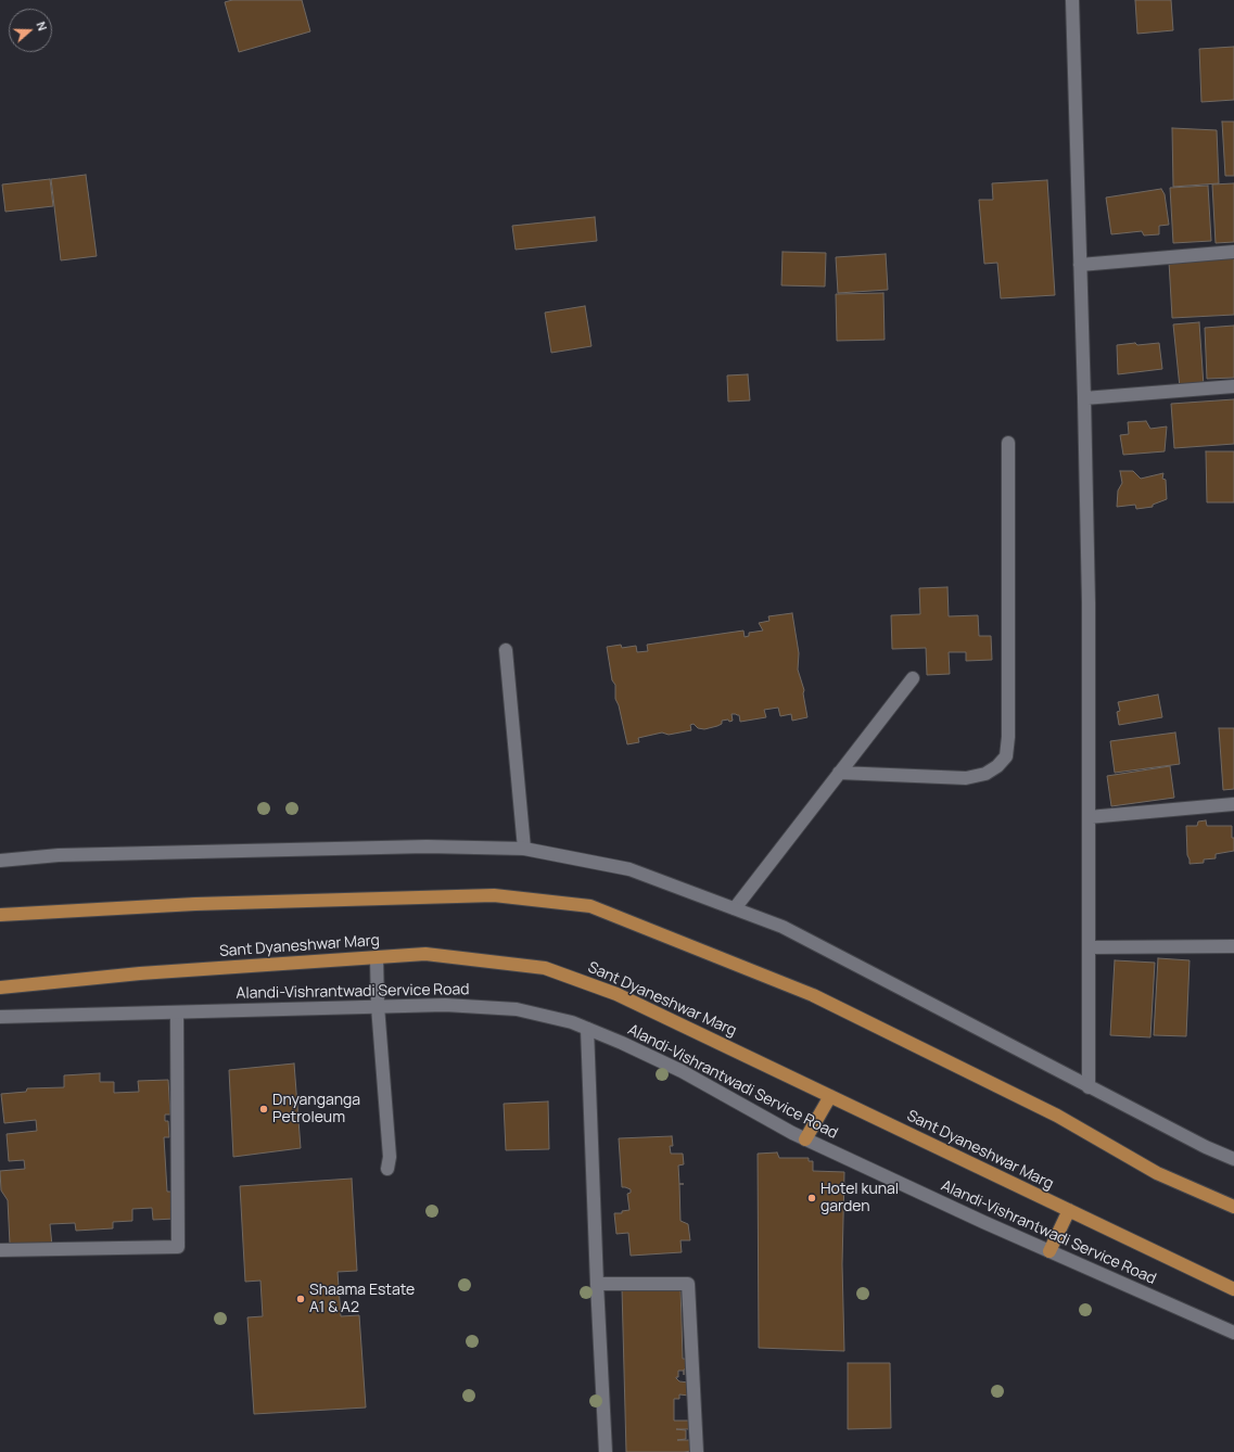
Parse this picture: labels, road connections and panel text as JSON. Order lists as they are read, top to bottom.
{
  "streets": {
    "main road": ["Sant Dyaneshwar Marg"],
    "street": ["Alandi-Vishrantwadi Service Road"]
  },
  "places": ["Dnyanganga Petroleum", "Hotel kunal garden", "Shaama Estate A1 & A2"],
  "north": "right"
}
